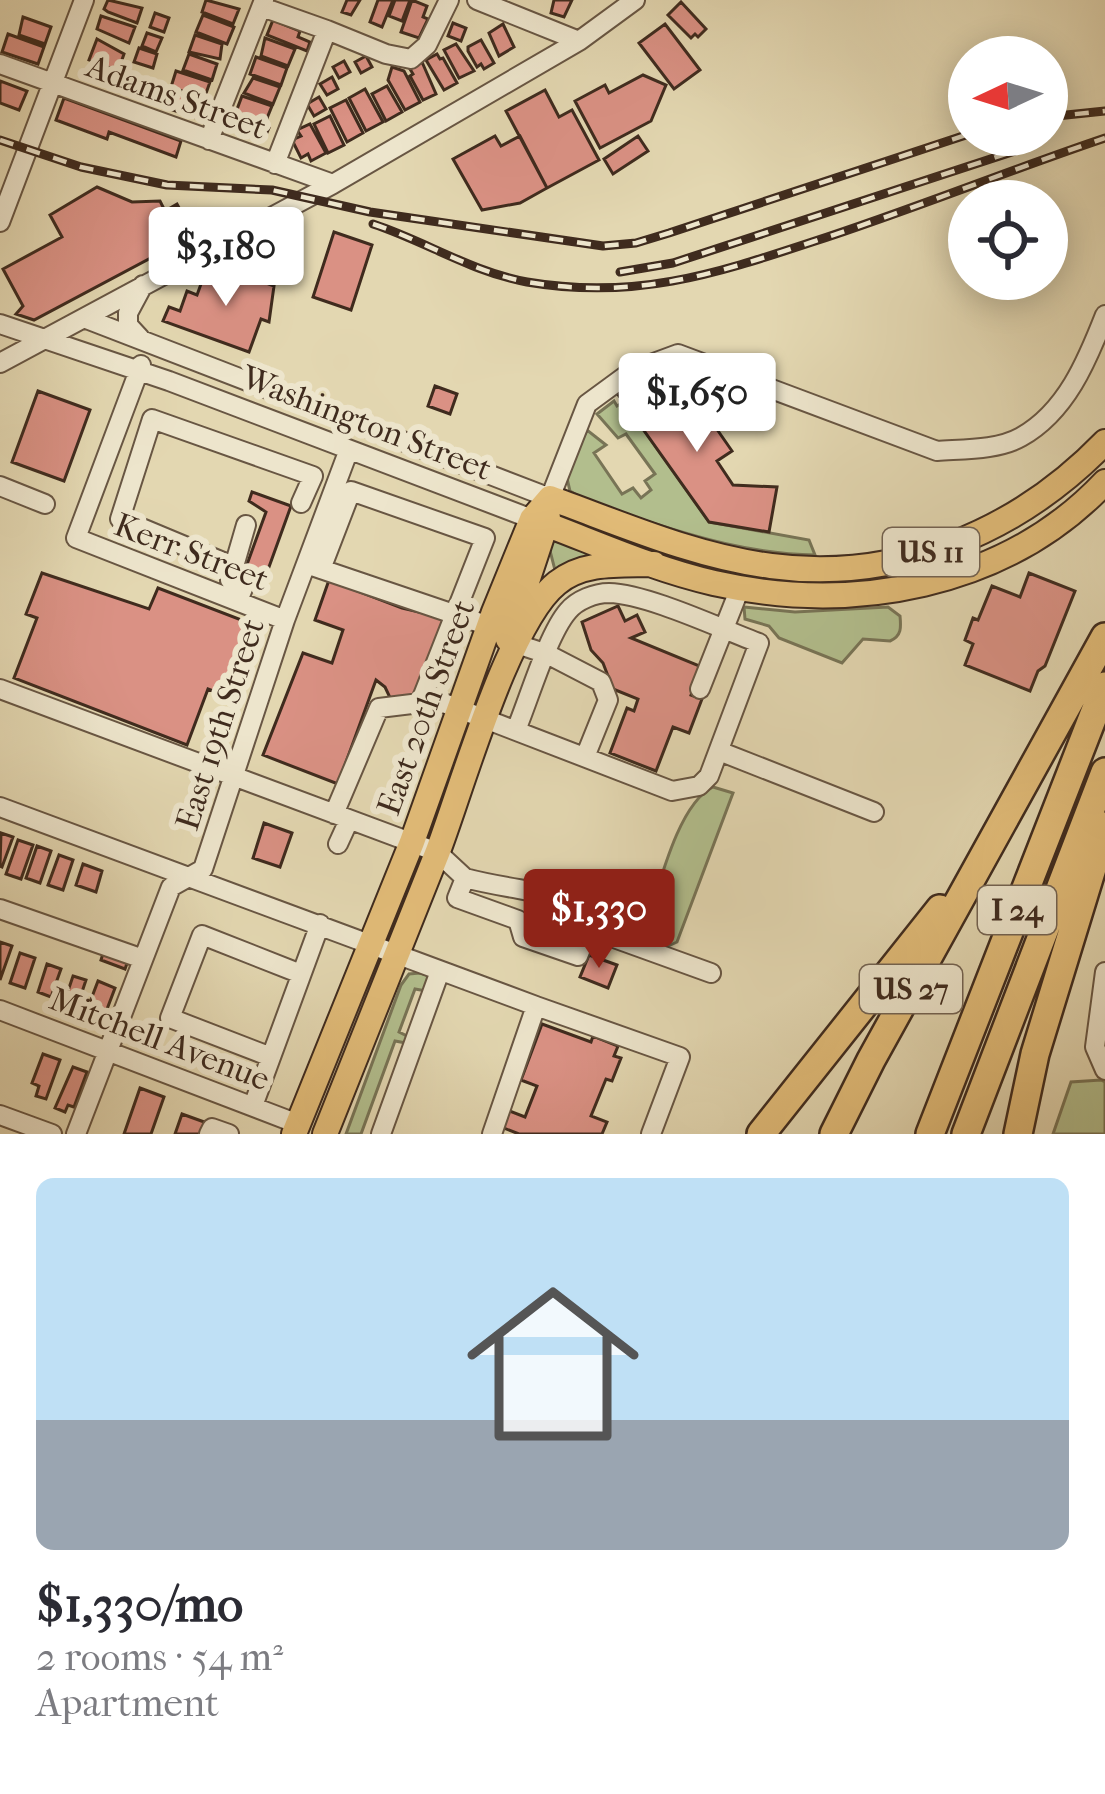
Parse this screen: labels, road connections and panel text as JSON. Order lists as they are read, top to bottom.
{
  "streets": {
    "highway": ["I 24", "US 27"],
    "main road": ["Washington Street", "US 11", "East 20th Street"],
    "street": [
      "Adams Street",
      "Kerr Street",
      "East 19th Street",
      "Mitchell Avenue"
    ]
  },
  "crossings": [
    ["Washington Street", "Kerr Street"],
    ["Washington Street", "US 11"],
    ["Washington Street", "East 20th Street"],
    ["Washington Street", "East 19th Street"],
    ["Kerr Street", "East 19th Street"],
    ["US 11", "East 20th Street"],
    ["East 20th Street", "Mitchell Avenue"],
    ["East 19th Street", "Mitchell Avenue"]
  ],
  "north": "left",
  "page": {
    "price": ["$3,180", "$1,650", "$1,330"],
    "list": [
      {
        "name": "$1,330/mo",
        "note": "2 rooms · 54 m² · Apartment"
      }
    ]
  }
}
